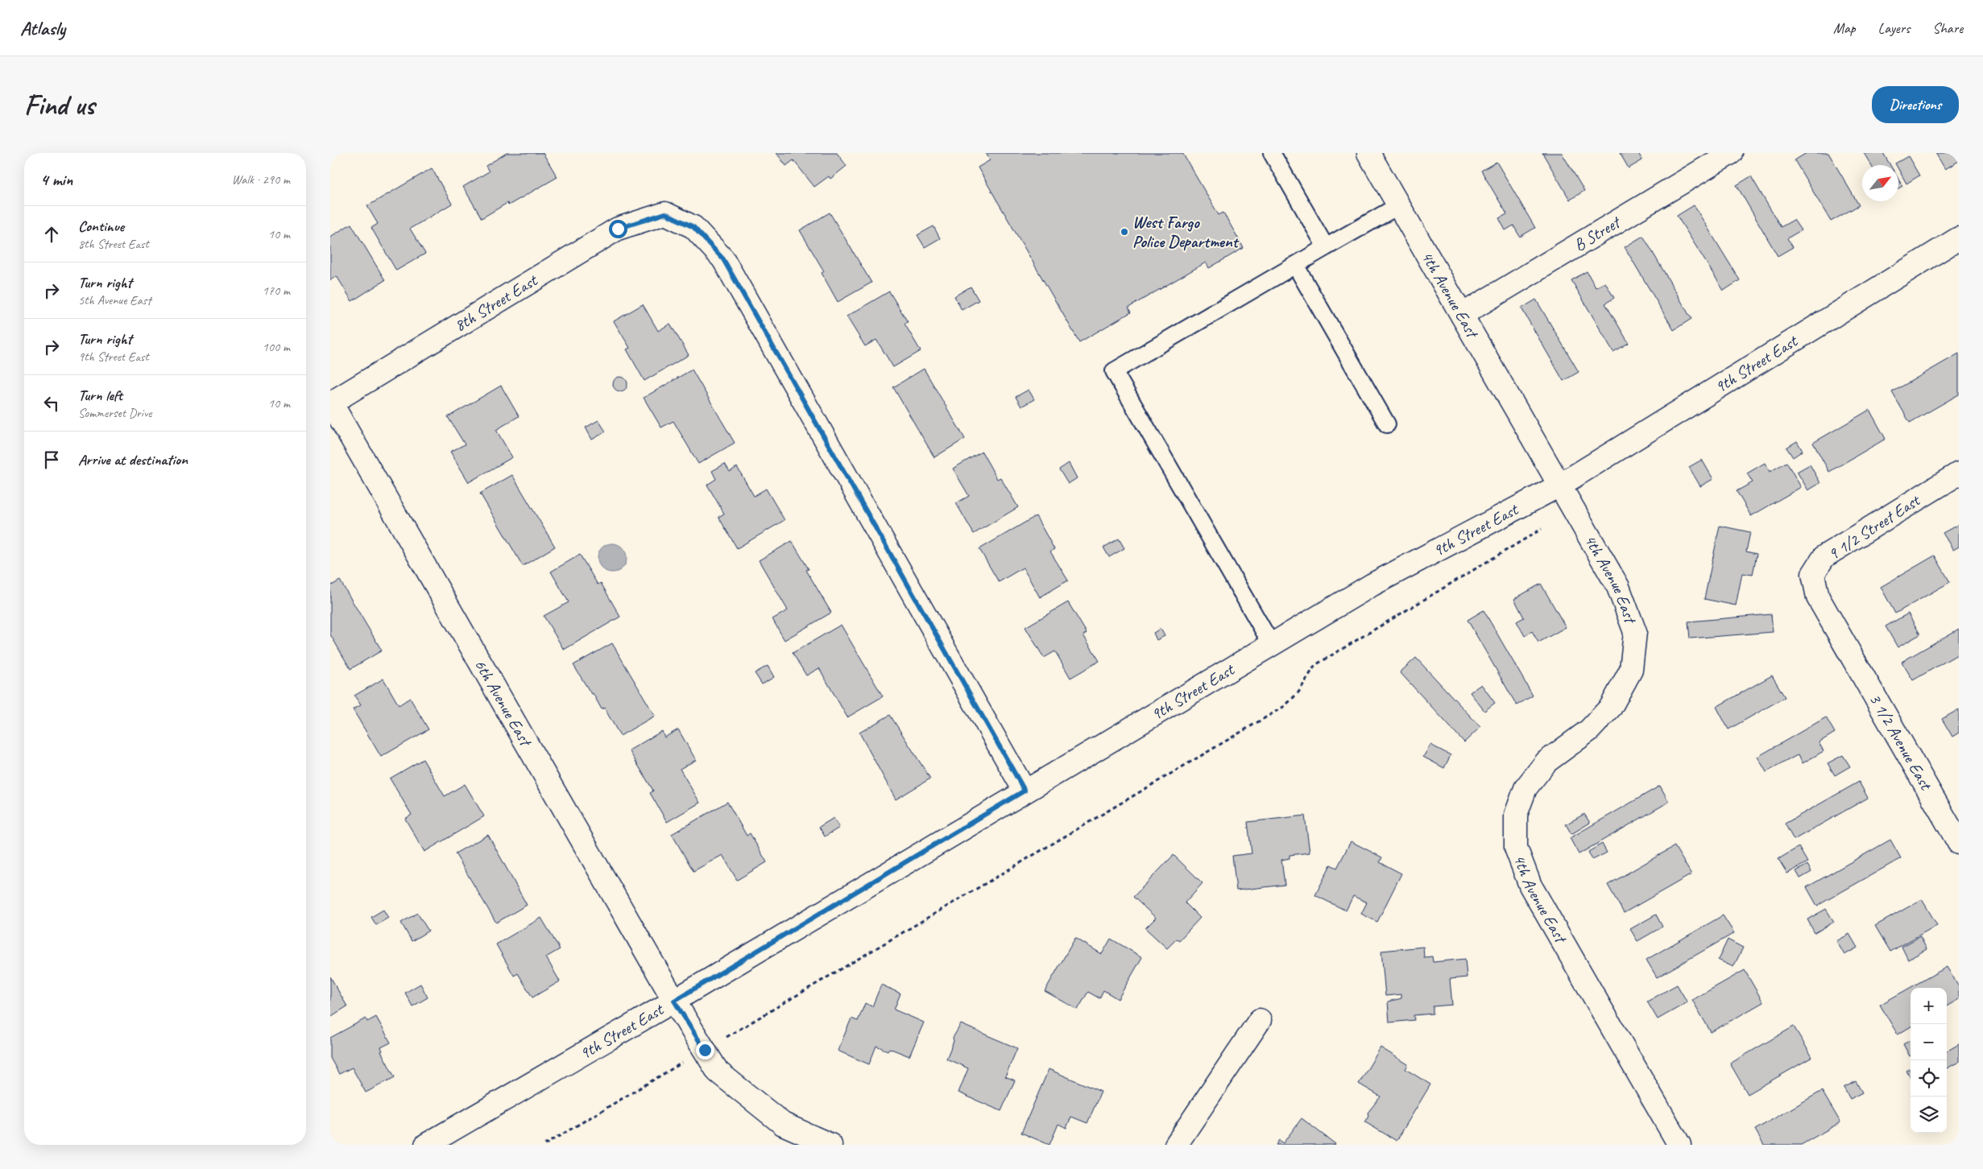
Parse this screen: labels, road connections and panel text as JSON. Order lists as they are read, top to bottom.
{
  "streets": {
    "street": [
      "B Street",
      "4th Avenue East",
      "8th Street East",
      "9th Street East",
      "9 1/2 Street East",
      "6th Avenue East",
      "3 1/2 Avenue East"
    ]
  },
  "crossings": [
    ["B Street", "4th Avenue East"],
    ["4th Avenue East", "9th Street East"],
    ["8th Street East", "9th Street East"],
    ["8th Street East", "6th Avenue East"],
    ["9th Street East", "6th Avenue East"],
    ["9 1/2 Street East", "3 1/2 Avenue East"]
  ],
  "places": ["West Fargo Police Department"],
  "north": "top right",
  "page": {
    "header": "Atlasly",
    "nav": ["Map", "Layers", "Share"],
    "buttons": "Directions",
    "title": "Find us",
    "heading": ["4 min", "Walk · 290 m"],
    "list": [
      ["Continue", "8th Street East", "10 m"],
      ["Turn right", "5th Avenue East", "170 m"],
      ["Turn right", "9th Street East", "100 m"],
      ["Turn left", "Sommerset Drive", "10 m"],
      "Arrive at destination"
    ],
    "map_buttons": ["+", "−"]
  }
}
